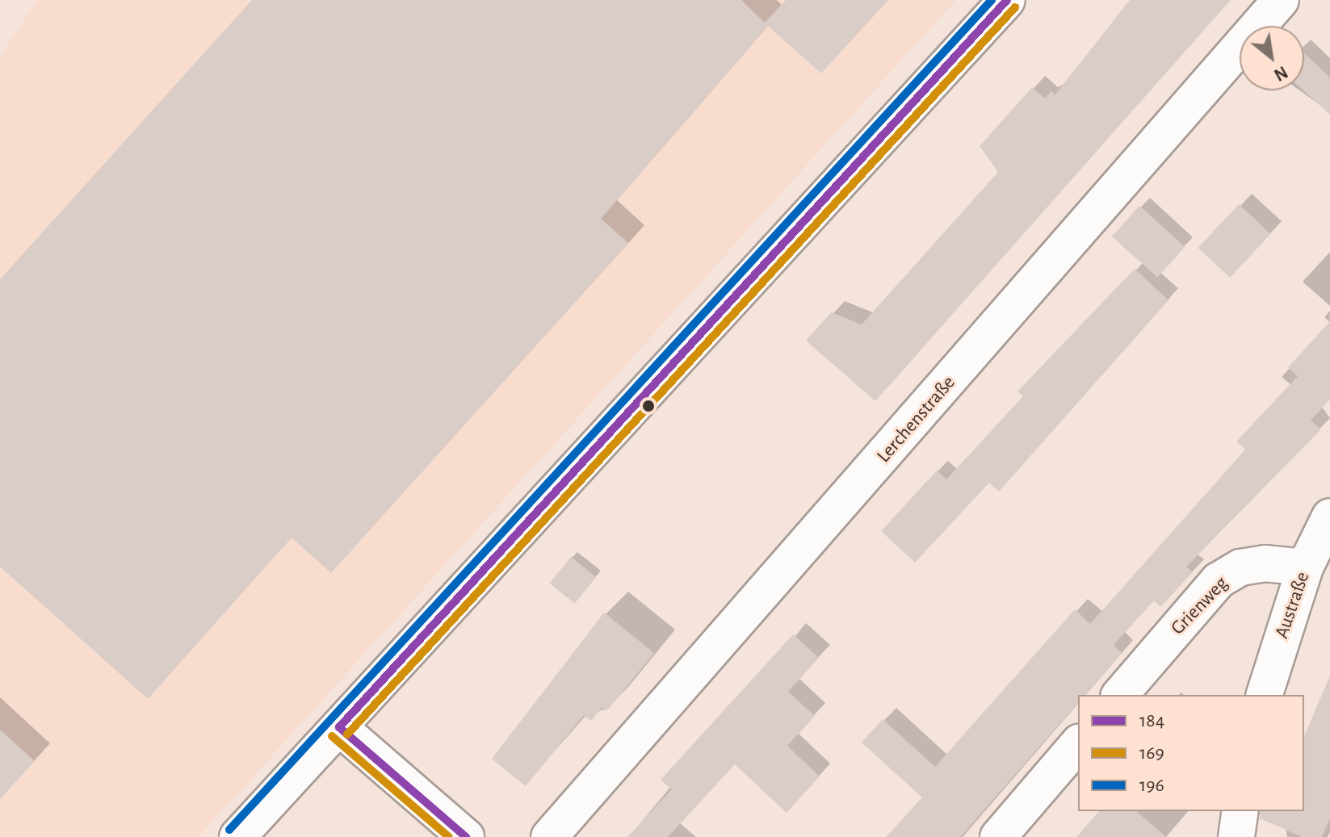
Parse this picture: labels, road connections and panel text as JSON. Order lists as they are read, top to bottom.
{
  "streets": {
    "street": ["Lerchenstraße", "Austraße", "Grienweg"]
  },
  "crossings": [
    ["Austraße", "Grienweg"]
  ],
  "lines": ["transit line 184", "transit line 196", "transit line 169"],
  "legend": ["184", "169", "196"],
  "north": "bottom right"
}
